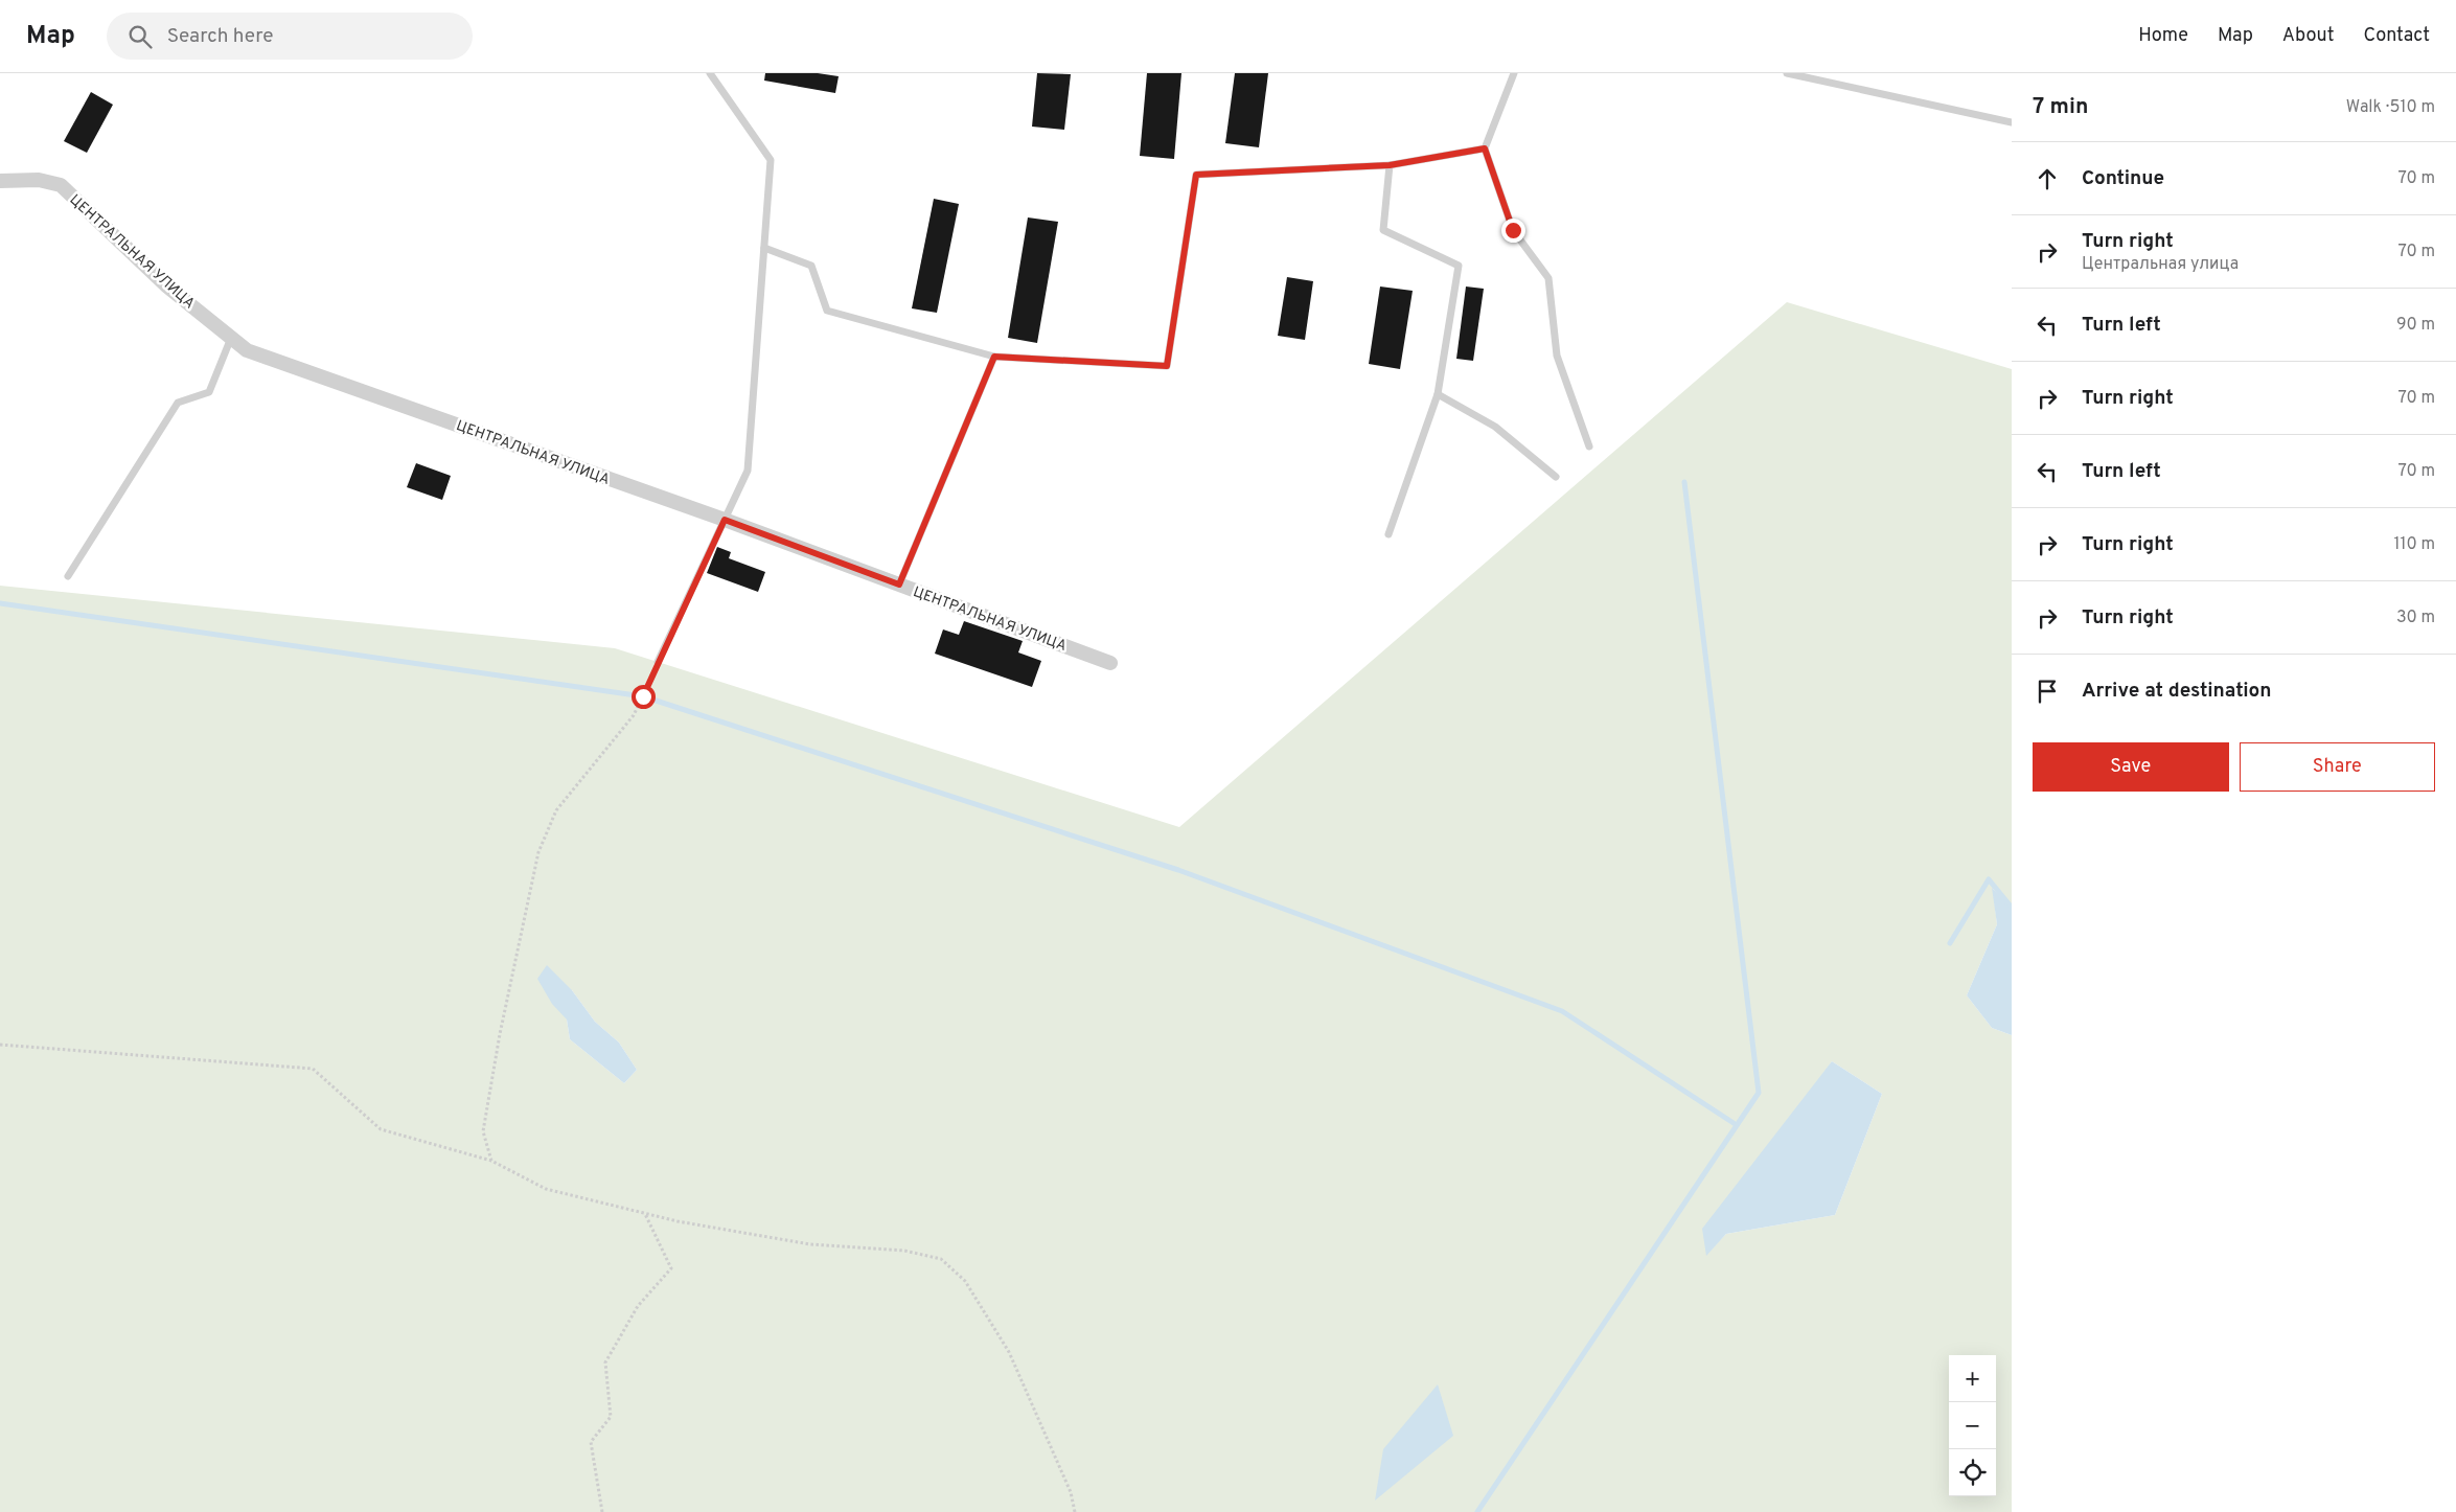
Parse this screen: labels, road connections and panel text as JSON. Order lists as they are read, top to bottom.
{
  "streets": {
    "street": ["ЦЕНТРАЛЬНАЯ УЛИЦА"]
  },
  "page": {
    "header": "Map",
    "search": "Search here",
    "nav": [
      "Home",
      "Map",
      "About",
      "Contact"
    ],
    "heading": ["7 min", "Walk · 510 m"],
    "list": [
      ["Continue", "70 m"],
      ["Turn right", "Центральная улица", "70 m"],
      ["Turn left", "90 m"],
      ["Turn right", "70 m"],
      ["Turn left", "70 m"],
      ["Turn right", "110 m"],
      ["Turn right", "30 m"],
      "Arrive at destination"
    ],
    "buttons": ["Save", "Share"],
    "map_buttons": ["+", "−"]
  }
}
